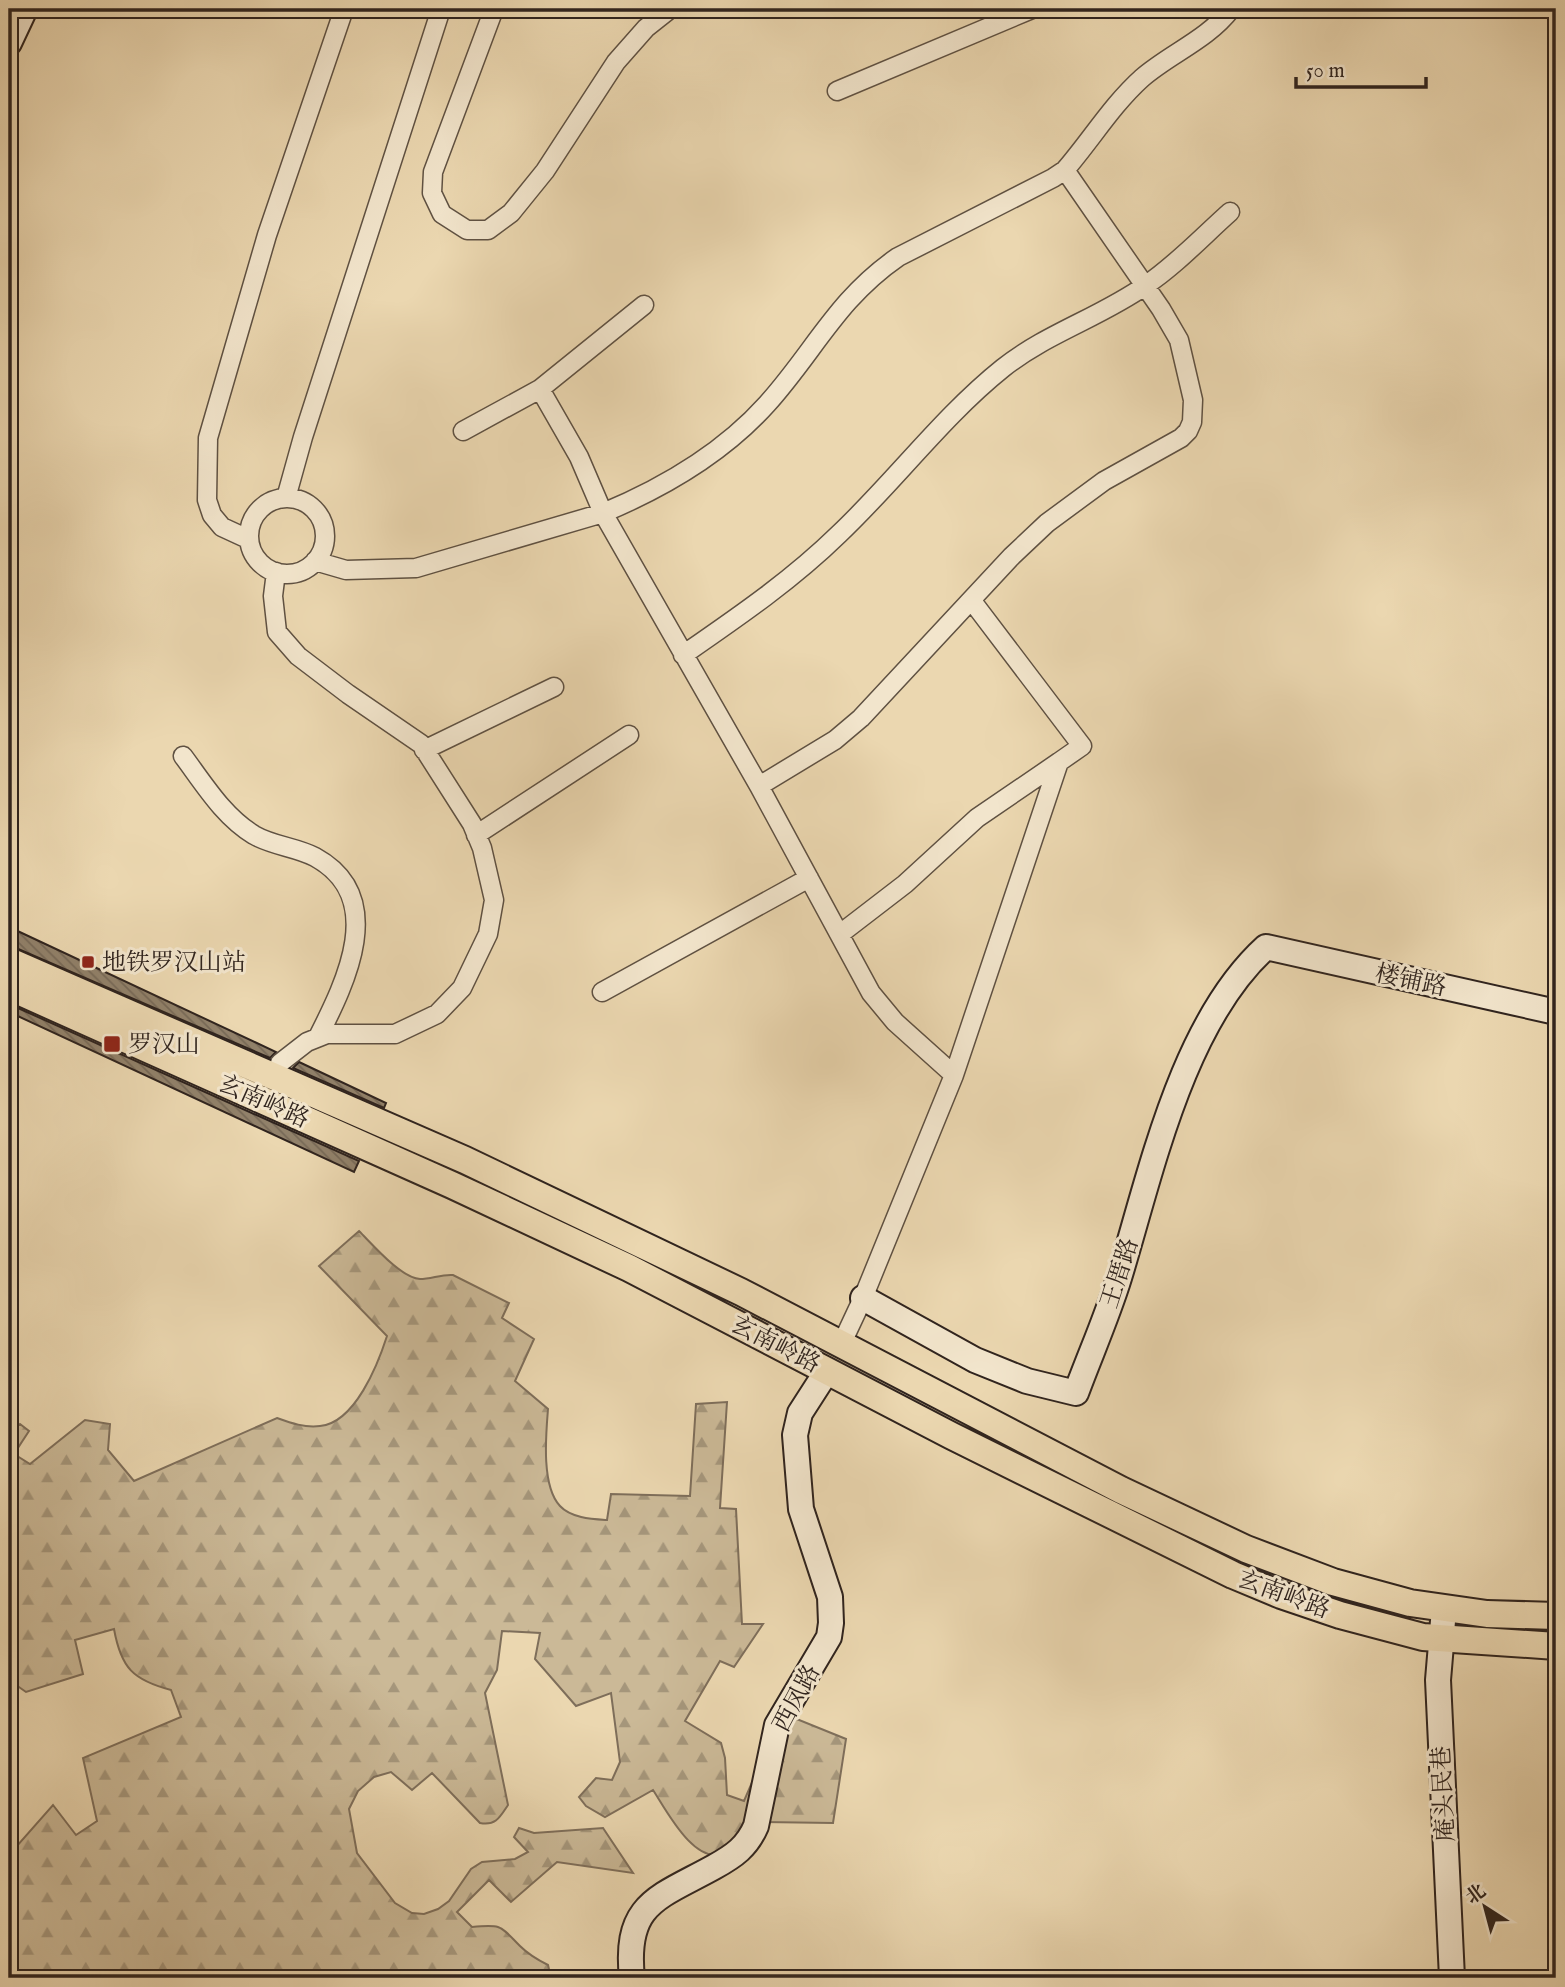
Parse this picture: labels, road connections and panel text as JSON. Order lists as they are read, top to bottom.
{
  "streets": {
    "main road": ["玄南岭路"],
    "street": [
      "楼铺路",
      "王厝路",
      "西凤路",
      "庵头民巷"
    ]
  },
  "crossings": [
    ["楼铺路", "王厝路"],
    ["玄南岭路", "西凤路"],
    ["玄南岭路", "庵头民巷"]
  ],
  "places": {
    "transit": ["地铁罗汉山站", "罗汉山"]
  },
  "scale_bar": "50 m",
  "north": "top left"
}
